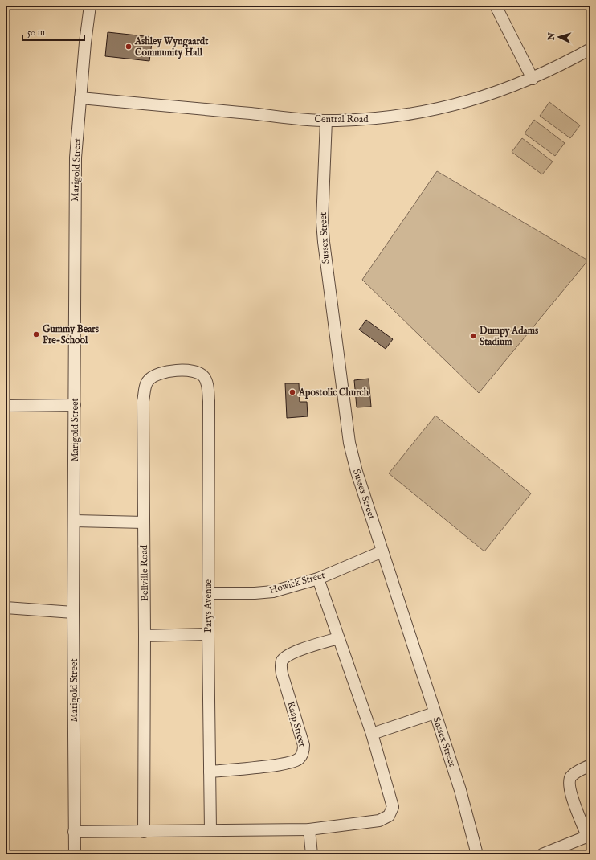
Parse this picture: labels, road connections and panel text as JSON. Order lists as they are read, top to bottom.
{
  "streets": {
    "street": [
      "Central Road",
      "Marigold Street",
      "Sussex Street",
      "Bellville Road",
      "Howick Street",
      "Parys Avenue",
      "Kaap Street"
    ]
  },
  "crossings": [
    ["Central Road", "Marigold Street"],
    ["Central Road", "Sussex Street"],
    ["Sussex Street", "Howick Street"],
    ["Bellville Road", "Parys Avenue"],
    ["Howick Street", "Parys Avenue"],
    ["Parys Avenue", "Kaap Street"]
  ],
  "places": [
    "Ashley Wyngaardt Community Hall",
    "Gummy Bears Pre-School",
    "Dumpy Adams Stadium",
    "Apostolic Church"
  ],
  "scale_bar": "50 m",
  "north": "left"
}
